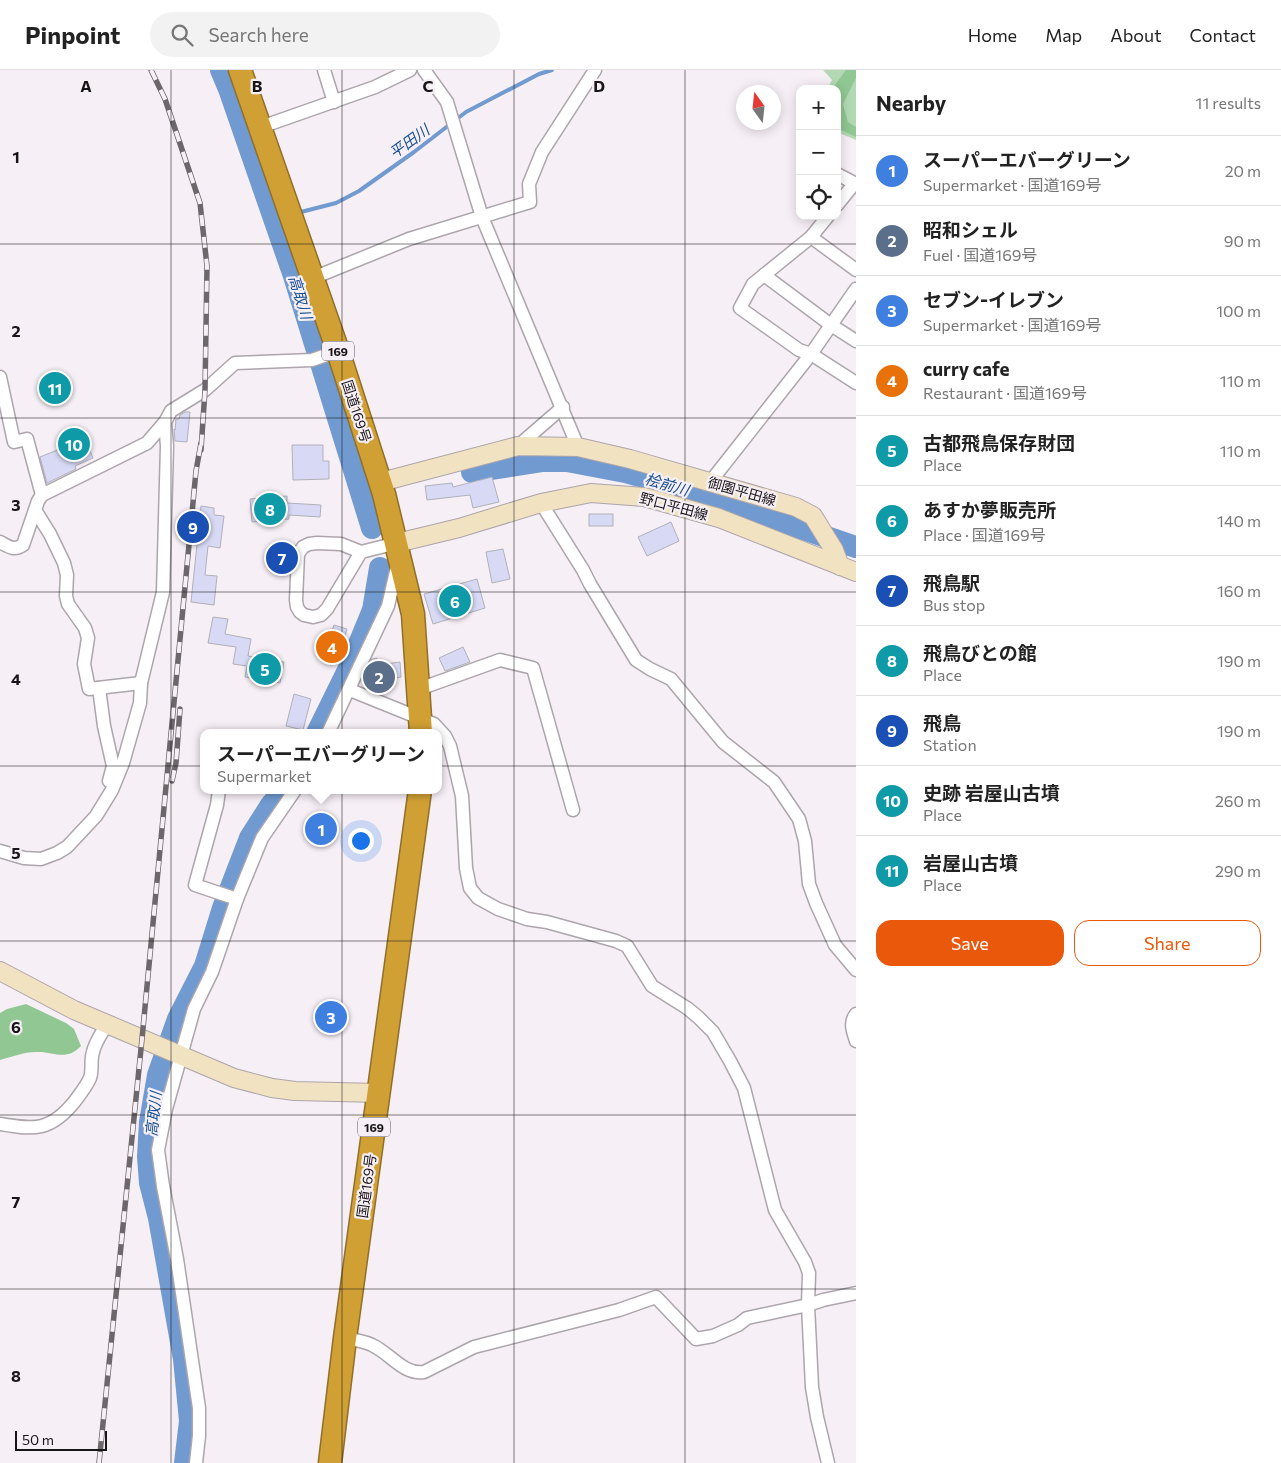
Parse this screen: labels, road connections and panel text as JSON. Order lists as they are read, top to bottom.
{
  "streets": {
    "highway": ["169", "国道169号"],
    "main road": ["御園平田線", "野口平田線"]
  },
  "crossings": [
    ["国道169号", "御園平田線"],
    ["国道169号", "野口平田線"],
    ["御園平田線", "野口平田線"]
  ],
  "water": ["平田川", "高取川", "桧前川"],
  "scale_bar": "50 m",
  "north": "top",
  "page": {
    "header": "Pinpoint",
    "search": "Search here",
    "nav": [
      "Home",
      "Map",
      "About",
      "Contact"
    ],
    "heading": ["Nearby", "11 results"],
    "map_buttons": ["+", "−"],
    "list": [
      {
        "mark": "1",
        "name": "スーパーエバーグリーン",
        "note": "Supermarket · 国道169号",
        "value": "20 m"
      },
      {
        "mark": "2",
        "name": "昭和シェル",
        "note": "Fuel · 国道169号",
        "value": "90 m"
      },
      {
        "mark": "3",
        "name": "セブン-イレブン",
        "note": "Supermarket · 国道169号",
        "value": "100 m"
      },
      {
        "mark": "4",
        "name": "curry cafe",
        "note": "Restaurant · 国道169号",
        "value": "110 m"
      },
      {
        "mark": "5",
        "name": "古都飛鳥保存財団",
        "note": "Place",
        "value": "110 m"
      },
      {
        "mark": "6",
        "name": "あすか夢販売所",
        "note": "Place · 国道169号",
        "value": "140 m"
      },
      {
        "mark": "7",
        "name": "飛鳥駅",
        "note": "Bus stop",
        "value": "160 m"
      },
      {
        "mark": "8",
        "name": "飛鳥びとの館",
        "note": "Place",
        "value": "190 m"
      },
      {
        "mark": "9",
        "name": "飛鳥",
        "note": "Station",
        "value": "190 m"
      },
      {
        "mark": "10",
        "name": "史跡 岩屋山古墳",
        "note": "Place",
        "value": "260 m"
      },
      {
        "mark": "11",
        "name": "岩屋山古墳",
        "note": "Place",
        "value": "290 m"
      }
    ],
    "pins": [
      "11",
      "10",
      "8",
      "9",
      "7",
      "6",
      "4",
      "5",
      "2",
      "1",
      "3"
    ],
    "popup": ["スーパーエバーグリーン", "Supermarket"],
    "buttons": ["Save", "Share"],
    "scale": "50 m"
  },
  "grid": {
    "columns": [
      "A",
      "B",
      "C",
      "D"
    ],
    "rows": [
      "1",
      "2",
      "3",
      "4",
      "5",
      "6",
      "7",
      "8"
    ]
  }
}
